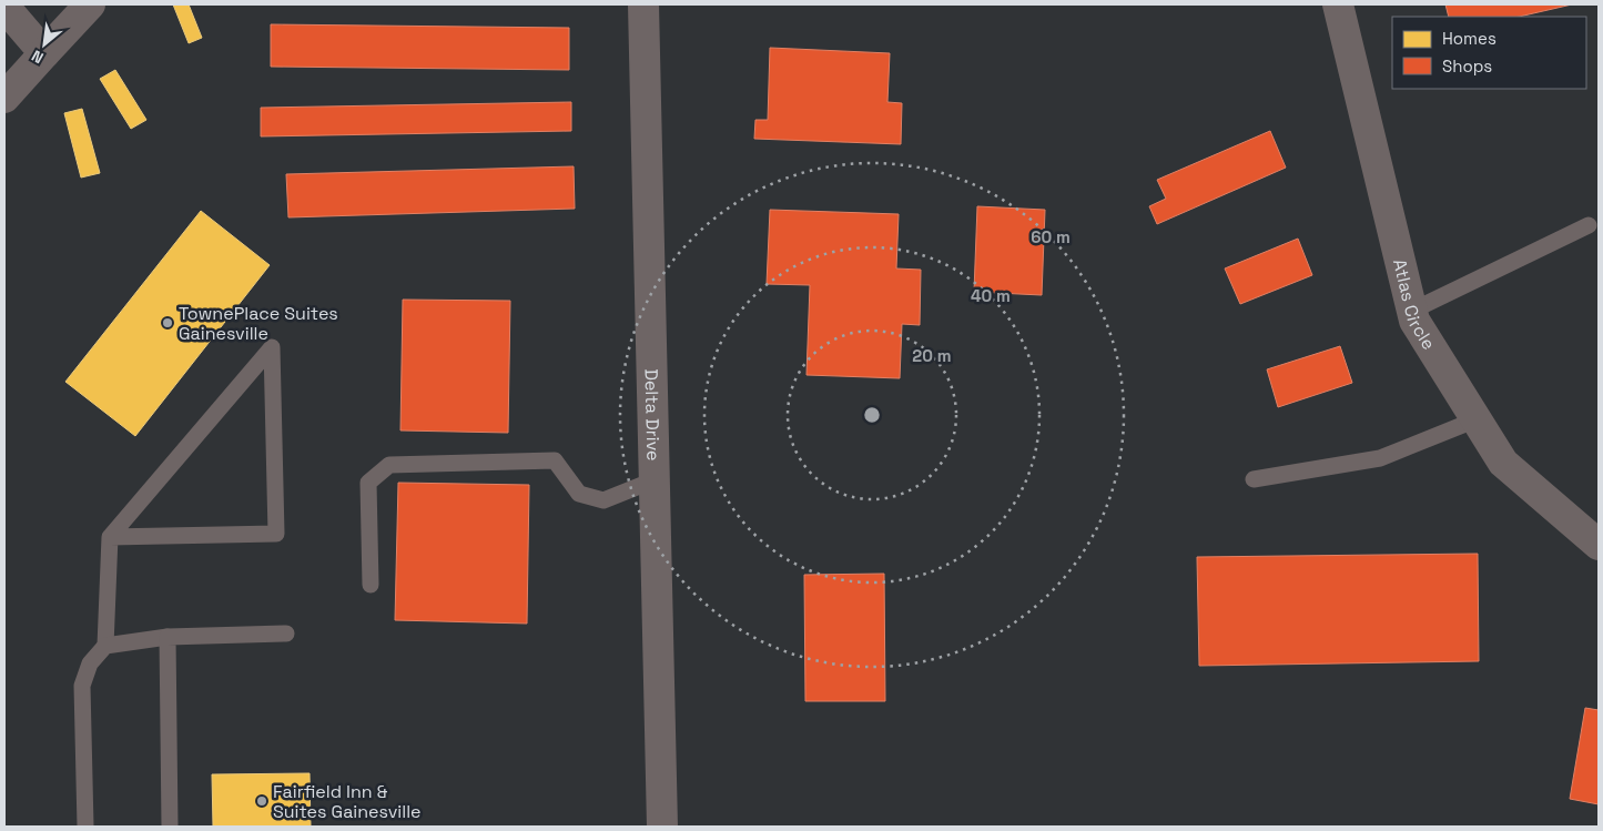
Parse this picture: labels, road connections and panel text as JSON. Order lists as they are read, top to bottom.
{
  "streets": {
    "street": ["Atlas Circle", "Delta Drive"]
  },
  "places": ["TownePlace Suites Gainesville", "Fairfield Inn & Suites Gainesville"],
  "legend": ["Homes", "Shops"],
  "north": "bottom left",
  "rings": ["60 m", "40 m", "20 m"]
}
